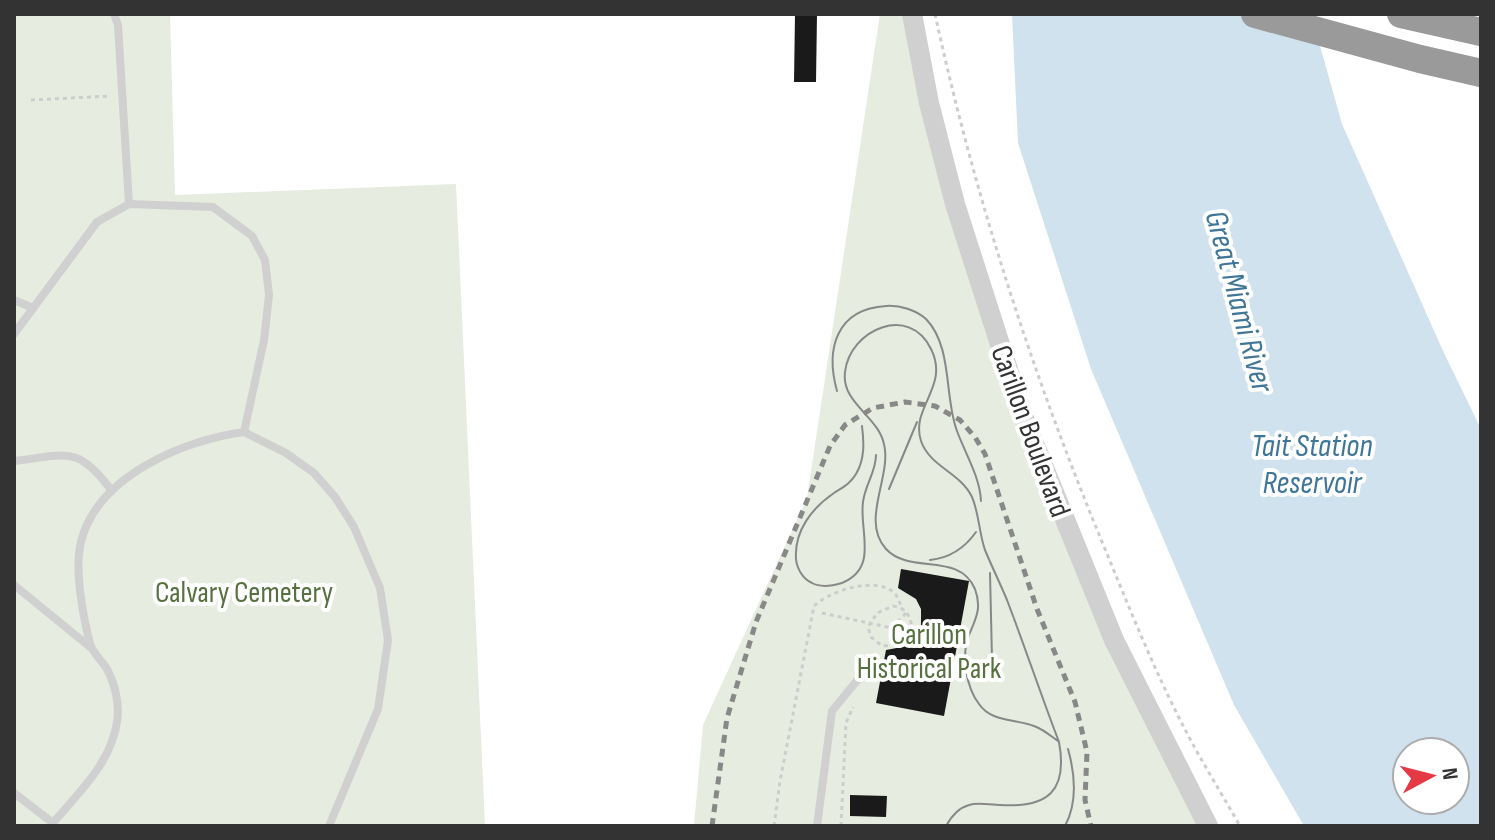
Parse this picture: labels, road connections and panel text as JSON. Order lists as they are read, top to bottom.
{
  "streets": {
    "street": ["Carillon Boulevard"]
  },
  "water": ["Great Miami River", "Tait Station Reservoir"],
  "parks": ["Calvary Cemetery", "Carillon Historical Park"],
  "north": "right"
}
